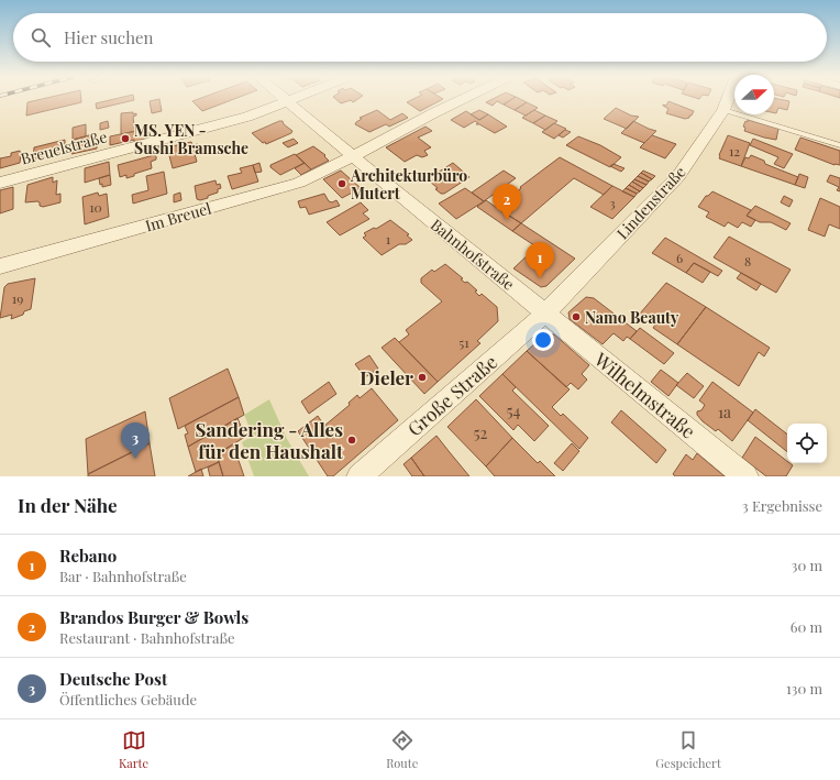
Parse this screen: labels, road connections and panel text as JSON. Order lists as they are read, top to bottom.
{
  "streets": {
    "street": [
      "Breuelstraße",
      "Lindenstraße",
      "Im Breuel",
      "Bahnhofstraße",
      "Große Straße",
      "Wilhelmstraße"
    ]
  },
  "crossings": [
    ["Breuelstraße", "Bahnhofstraße"],
    ["Lindenstraße", "Bahnhofstraße"],
    ["Lindenstraße", "Große Straße"],
    ["Lindenstraße", "Wilhelmstraße"],
    ["Im Breuel", "Bahnhofstraße"],
    ["Bahnhofstraße", "Große Straße"],
    ["Bahnhofstraße", "Wilhelmstraße"],
    ["Große Straße", "Wilhelmstraße"]
  ],
  "places": [
    "MS. YEN - Sushi Bramsche",
    "Architekturbüro Mutert",
    "Namo Beauty",
    "Dieler",
    "Sandering - Alles für den Haushalt"
  ],
  "house_numbers": [
    "12",
    "3",
    "10",
    "1",
    "6",
    "8",
    "19",
    "51",
    "54",
    "1a",
    "52"
  ],
  "north": "right",
  "page": {
    "search": "Hier suchen",
    "pins": ["2", "1", "3"],
    "heading": ["In der Nähe", "3 Ergebnisse"],
    "list": [
      {
        "mark": "1",
        "name": "Rebano",
        "note": "Bar · Bahnhofstraße",
        "value": "30 m"
      },
      {
        "mark": "2",
        "name": "Brandos Burger & Bowls",
        "note": "Restaurant · Bahnhofstraße",
        "value": "60 m"
      },
      {
        "mark": "3",
        "name": "Deutsche Post",
        "note": "Öffentliches Gebäude",
        "value": "130 m"
      }
    ],
    "nav": ["Karte", "Route", "Gespeichert"]
  }
}
